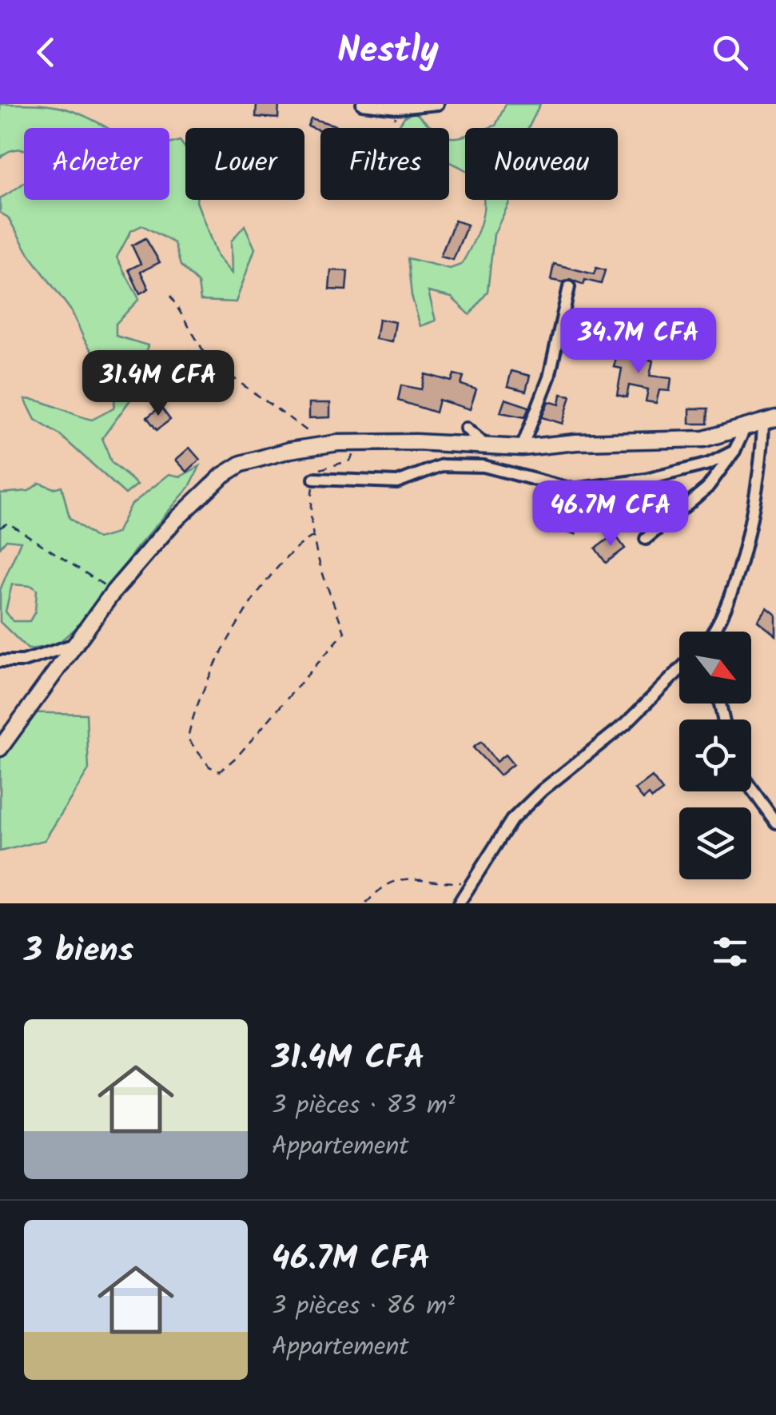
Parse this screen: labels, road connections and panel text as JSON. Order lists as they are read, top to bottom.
{
  "north": "bottom right",
  "page": {
    "header": "Nestly",
    "chip": [
      "Acheter",
      "Louer",
      "Filtres",
      "Nouveau"
    ],
    "price": ["34.7M CFA", "31.4M CFA", "46.7M CFA"],
    "heading": "3 biens",
    "list": [
      {
        "name": "31.4M CFA",
        "note": "3 pièces · 83 m² · Appartement"
      },
      {
        "name": "46.7M CFA",
        "note": "3 pièces · 86 m² · Appartement"
      }
    ]
  }
}
